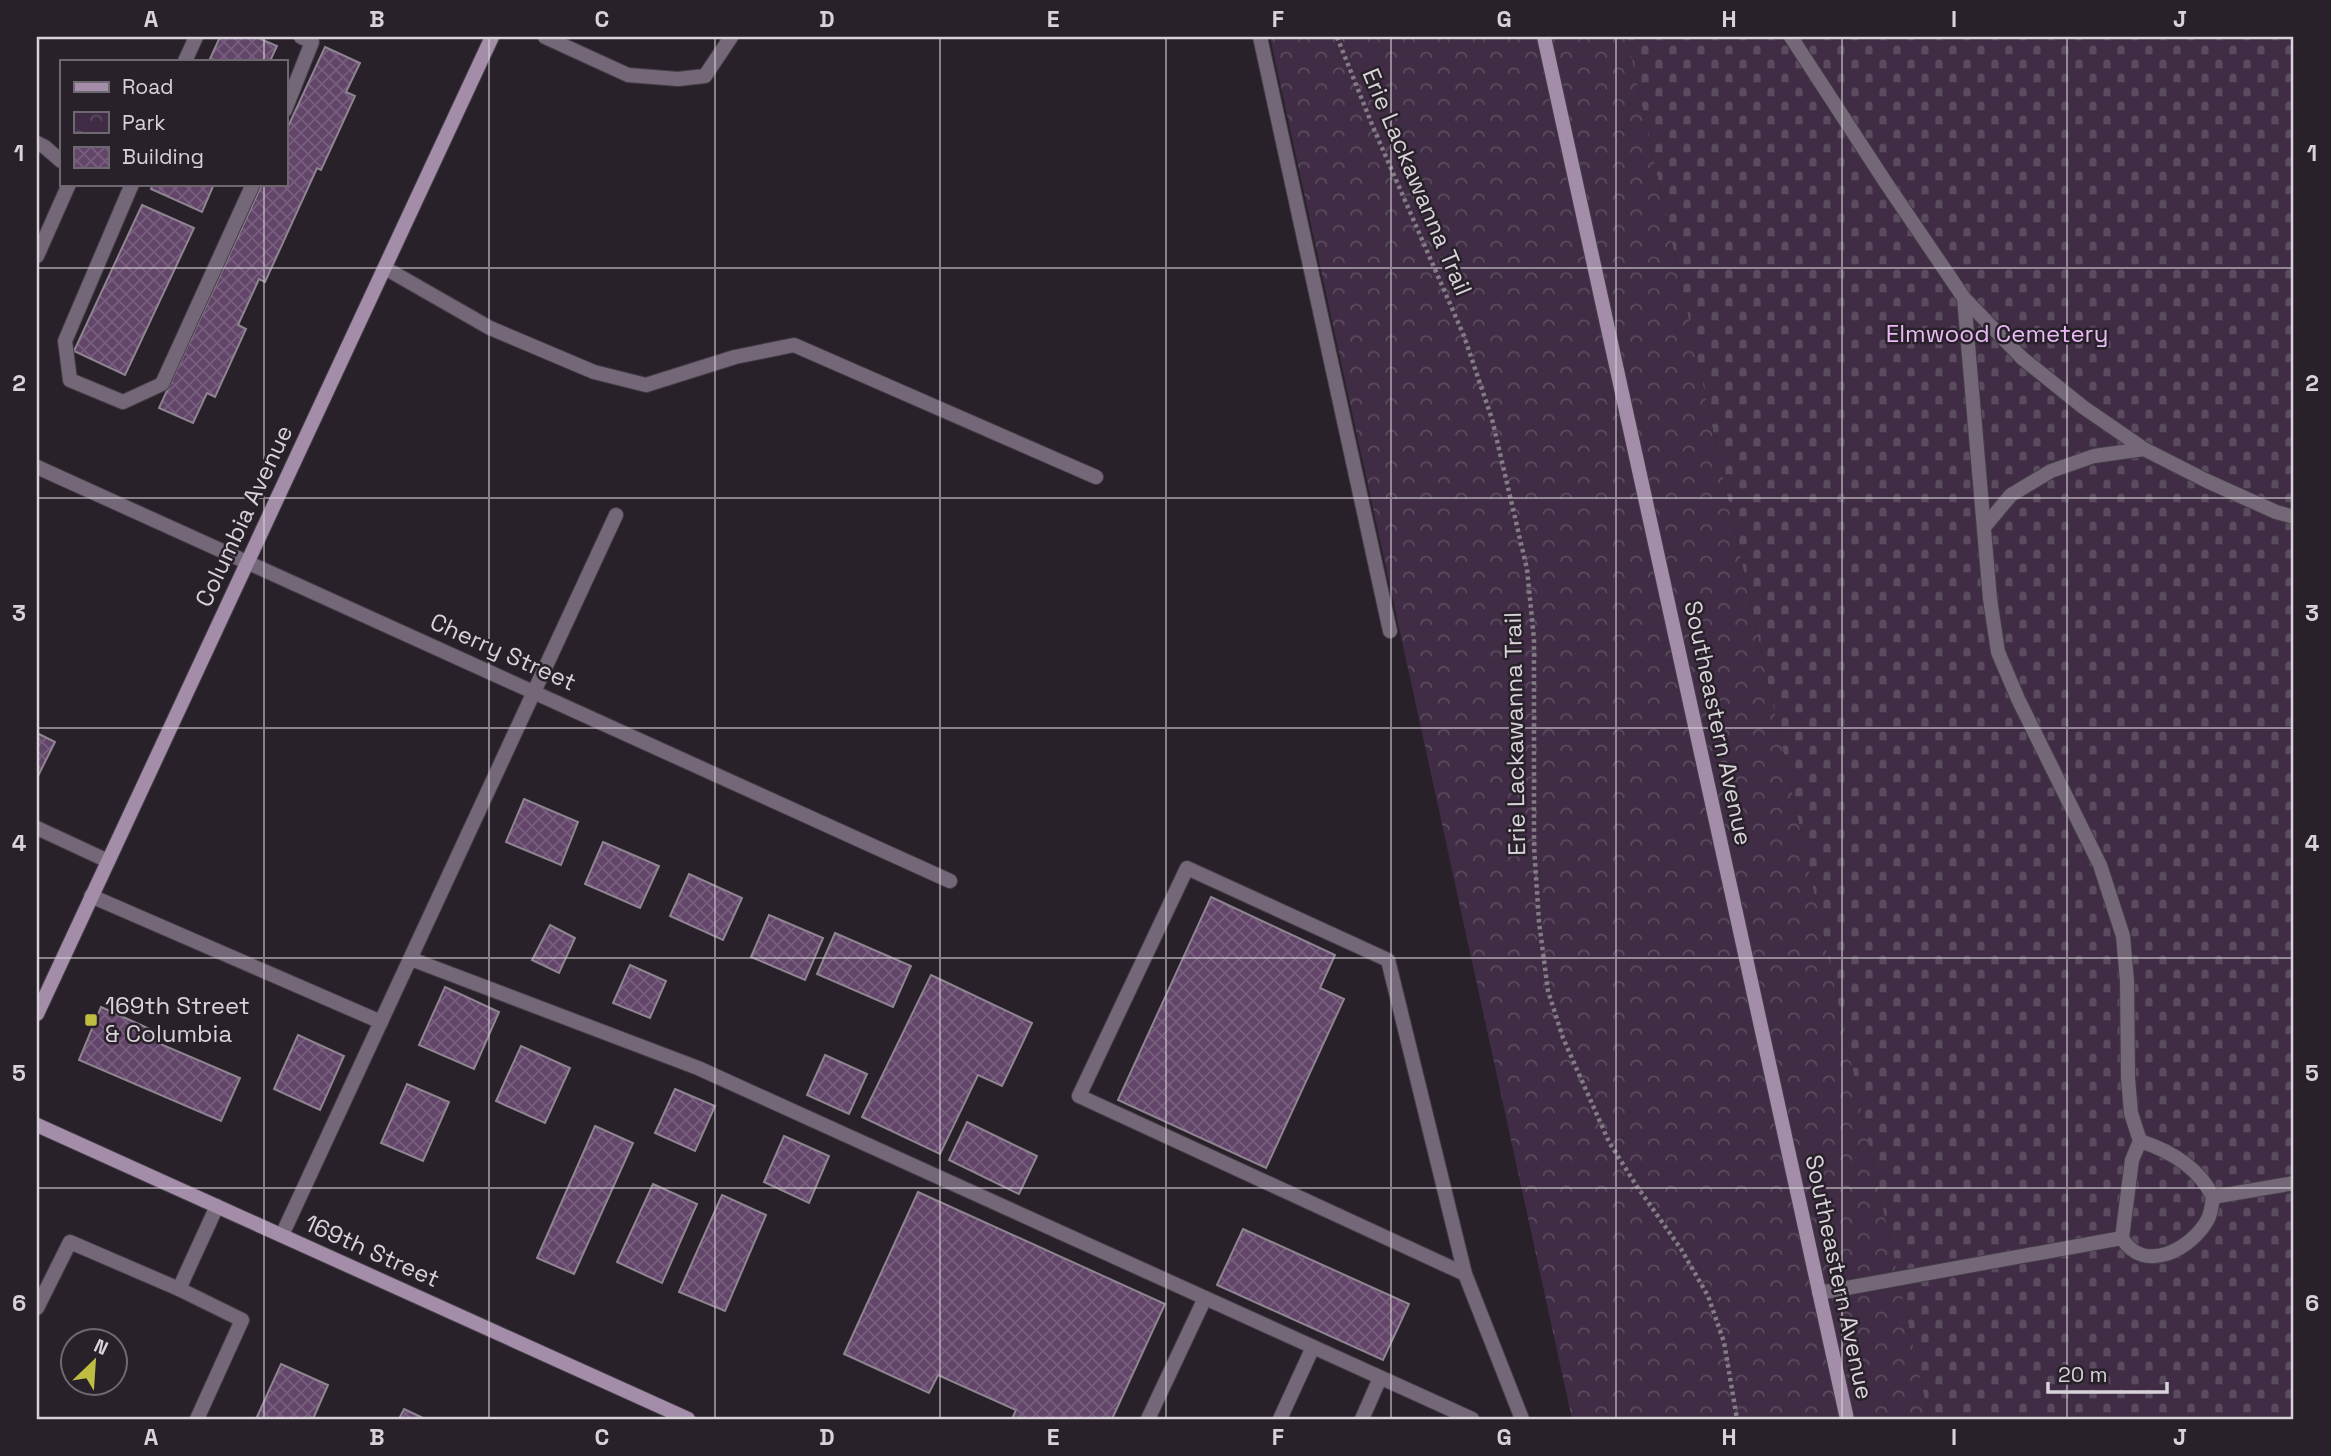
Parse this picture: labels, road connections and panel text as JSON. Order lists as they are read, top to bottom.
{
  "streets": {
    "street": [
      "Columbia Avenue",
      "Cherry Street",
      "Southeastern Avenue",
      "169th Street"
    ],
    "path": ["Erie Lackawanna Trail"]
  },
  "crossings": [
    ["Columbia Avenue", "Cherry Street"]
  ],
  "parks": ["Elmwood Cemetery"],
  "places": {
    "transit": ["169th Street & Columbia"]
  },
  "legend": ["Road", "Park", "Building"],
  "scale_bar": "20 m",
  "north": "top right",
  "grid": {
    "columns": [
      "A",
      "B",
      "C",
      "D",
      "E",
      "F",
      "G",
      "H",
      "I",
      "J"
    ],
    "rows": [
      "1",
      "2",
      "3",
      "4",
      "5",
      "6"
    ]
  }
}
